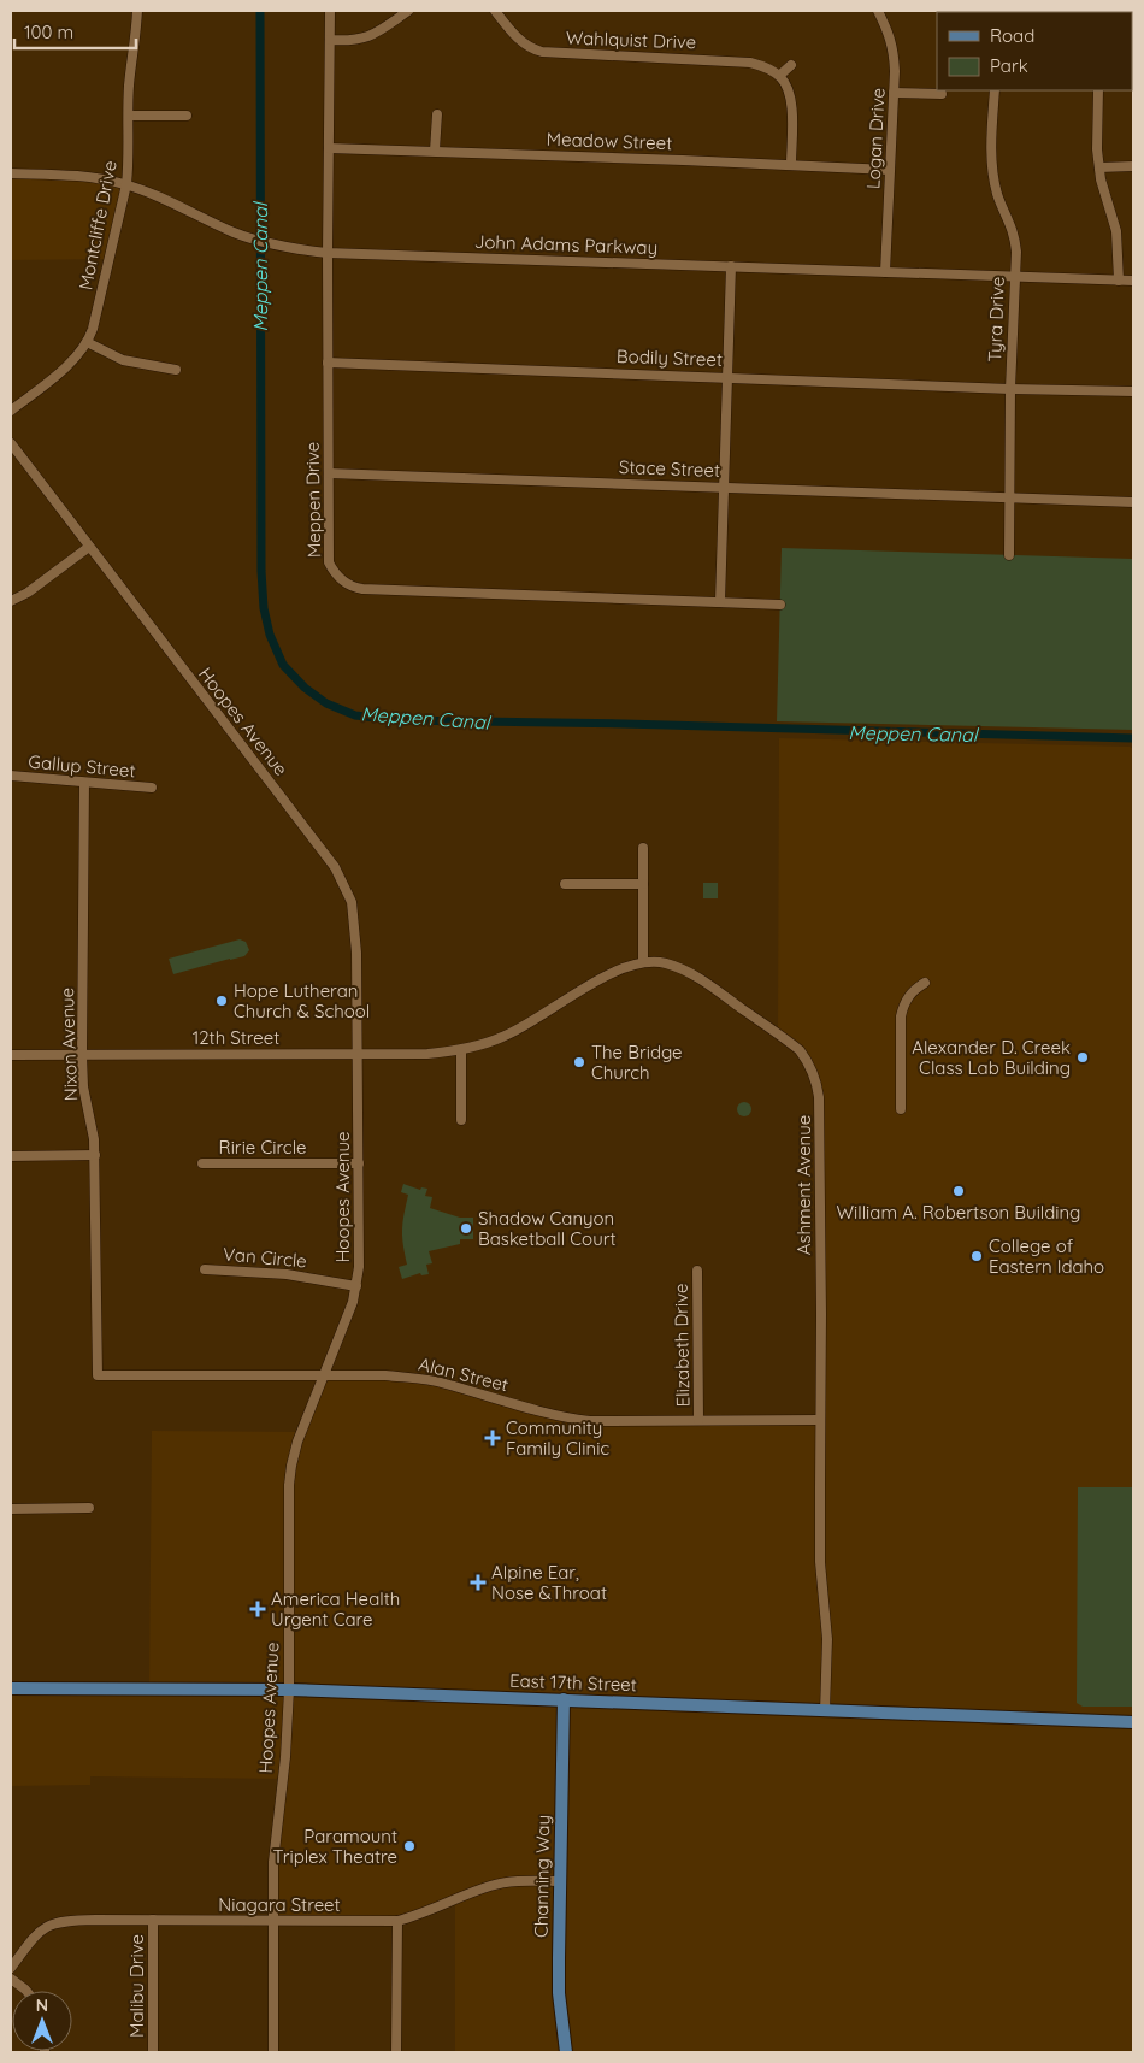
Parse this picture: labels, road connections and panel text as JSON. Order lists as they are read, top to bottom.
{
  "streets": {
    "main road": ["East 17th Street", "Channing Way"],
    "street": [
      "Wahlquist Drive",
      "Logan Drive",
      "Meadow Street",
      "Montcliffe Drive",
      "John Adams Parkway",
      "Tyra Drive",
      "Bodily Street",
      "Stace Street",
      "Meppen Drive",
      "Hoopes Avenue",
      "Gallup Street",
      "12th Street",
      "Nixon Avenue",
      "Ririe Circle",
      "Ashment Avenue",
      "Van Circle",
      "Elizabeth Drive",
      "Alan Street",
      "Niagara Street",
      "Malibu Drive"
    ]
  },
  "crossings": [
    ["Logan Drive", "Meadow Street"],
    ["Logan Drive", "John Adams Parkway"],
    ["Meadow Street", "Meppen Drive"],
    ["Montcliffe Drive", "John Adams Parkway"],
    ["John Adams Parkway", "Tyra Drive"],
    ["John Adams Parkway", "Meppen Drive"],
    ["Tyra Drive", "Bodily Street"],
    ["Tyra Drive", "Stace Street"],
    ["Bodily Street", "Meppen Drive"],
    ["Stace Street", "Meppen Drive"],
    ["Hoopes Avenue", "12th Street"],
    ["Hoopes Avenue", "Ririe Circle"],
    ["Hoopes Avenue", "Van Circle"],
    ["Hoopes Avenue", "Alan Street"],
    ["Hoopes Avenue", "East 17th Street"],
    ["Hoopes Avenue", "Niagara Street"],
    ["Gallup Street", "Nixon Avenue"],
    ["12th Street", "Nixon Avenue"],
    ["12th Street", "Ashment Avenue"],
    ["Nixon Avenue", "Alan Street"],
    ["Ashment Avenue", "Alan Street"],
    ["Ashment Avenue", "East 17th Street"],
    ["Elizabeth Drive", "Alan Street"],
    ["East 17th Street", "Channing Way"],
    ["Channing Way", "Niagara Street"],
    ["Niagara Street", "Malibu Drive"]
  ],
  "water": ["Meppen Canal"],
  "places": {
    "other": [
      "Hope Lutheran Church & School",
      "Alexander D. Creek Class Lab Building",
      "The Bridge Church",
      "William A. Robertson Building",
      "Shadow Canyon Basketball Court",
      "College of Eastern Idaho",
      "Paramount Triplex Theatre"
    ],
    "health": ["Community Family Clinic", "Alpine Ear, Nose &Throat", "America Health Urgent Care"]
  },
  "legend": ["Road", "Park"],
  "scale_bar": "100 m",
  "north": "top"
}
